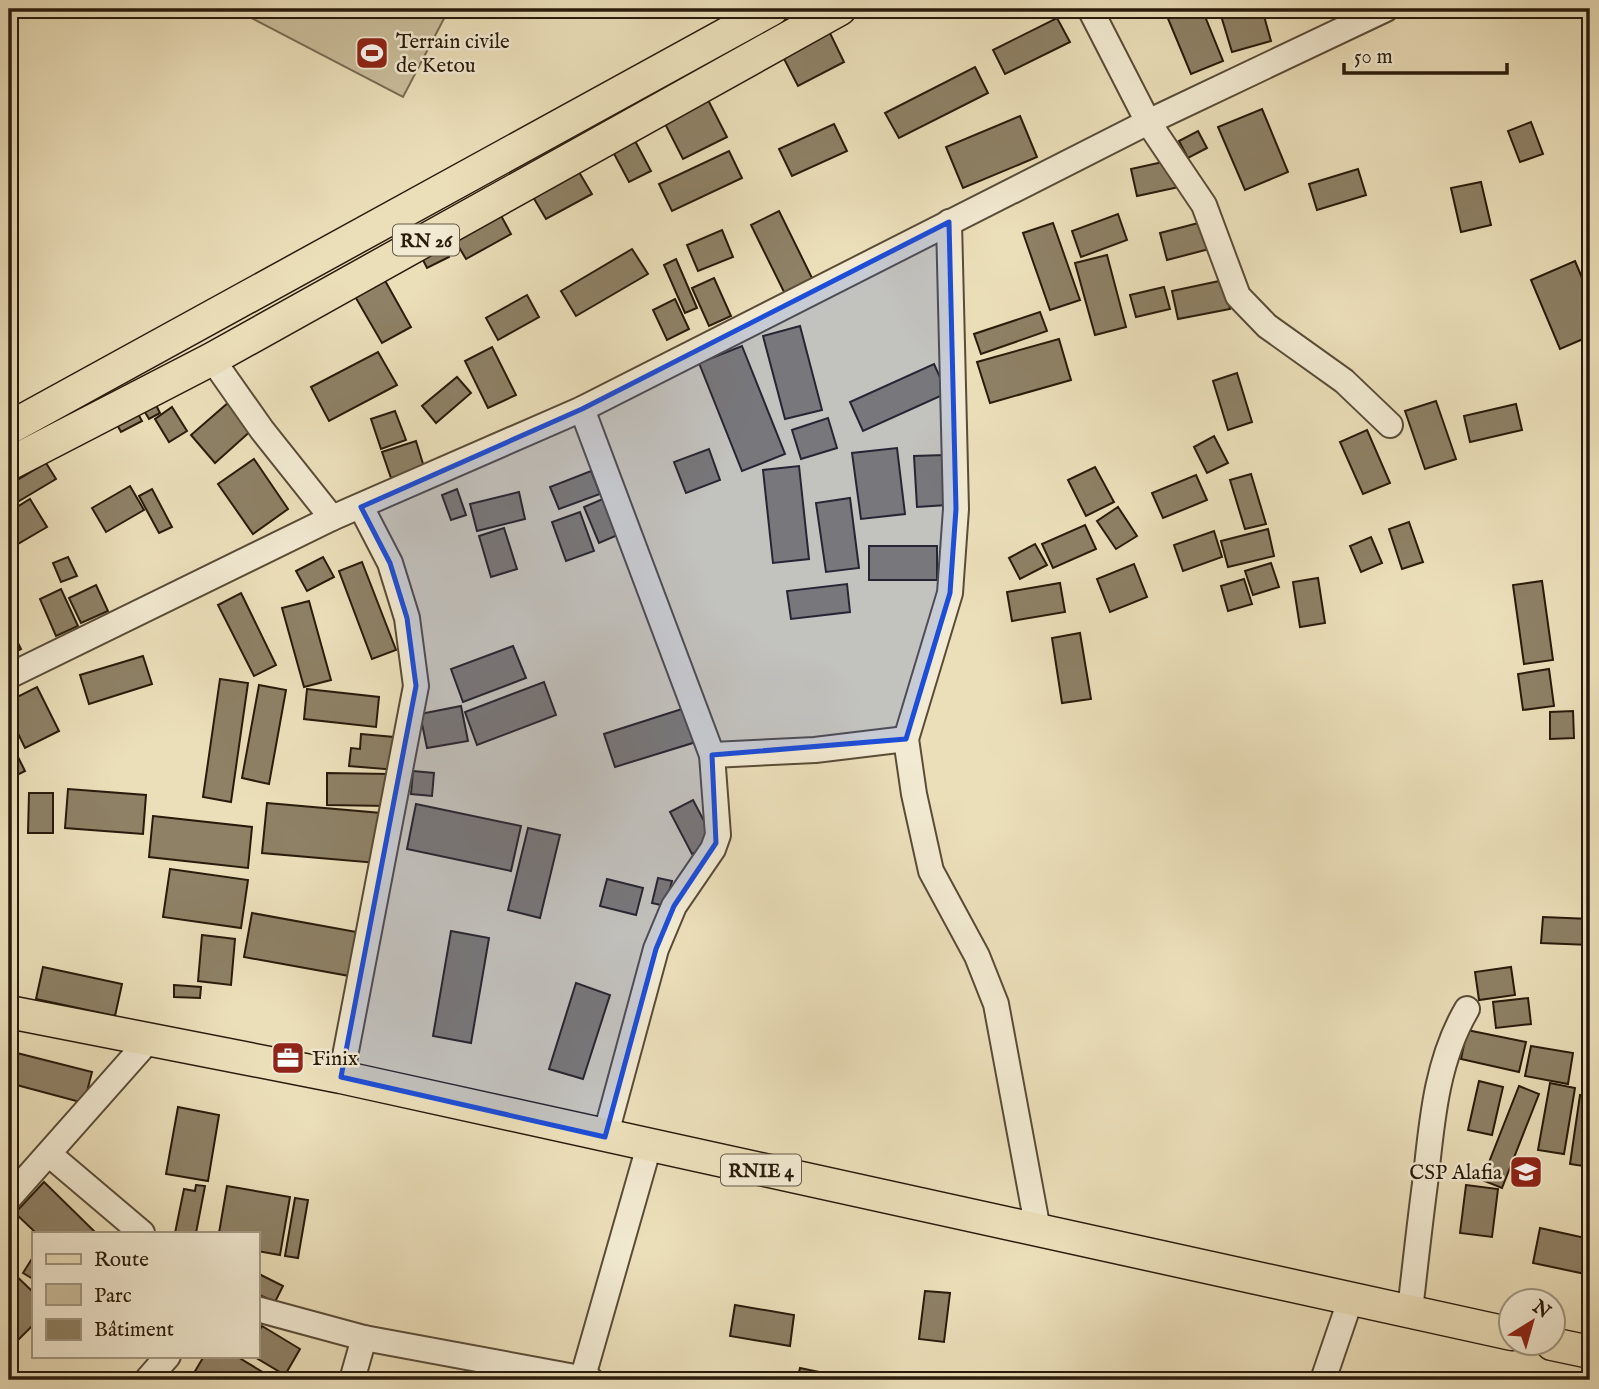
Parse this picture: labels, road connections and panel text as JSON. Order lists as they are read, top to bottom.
{
  "streets": {
    "main road": ["RN 26", "RNIE 4"]
  },
  "places": {
    "sports": ["Terrain civile de Ketou"],
    "office": ["Finix"],
    "school or university": ["CSP Alafia"]
  },
  "legend": ["Route", "Parc", "Bâtiment"],
  "scale_bar": "50 m",
  "north": "top right"
}
